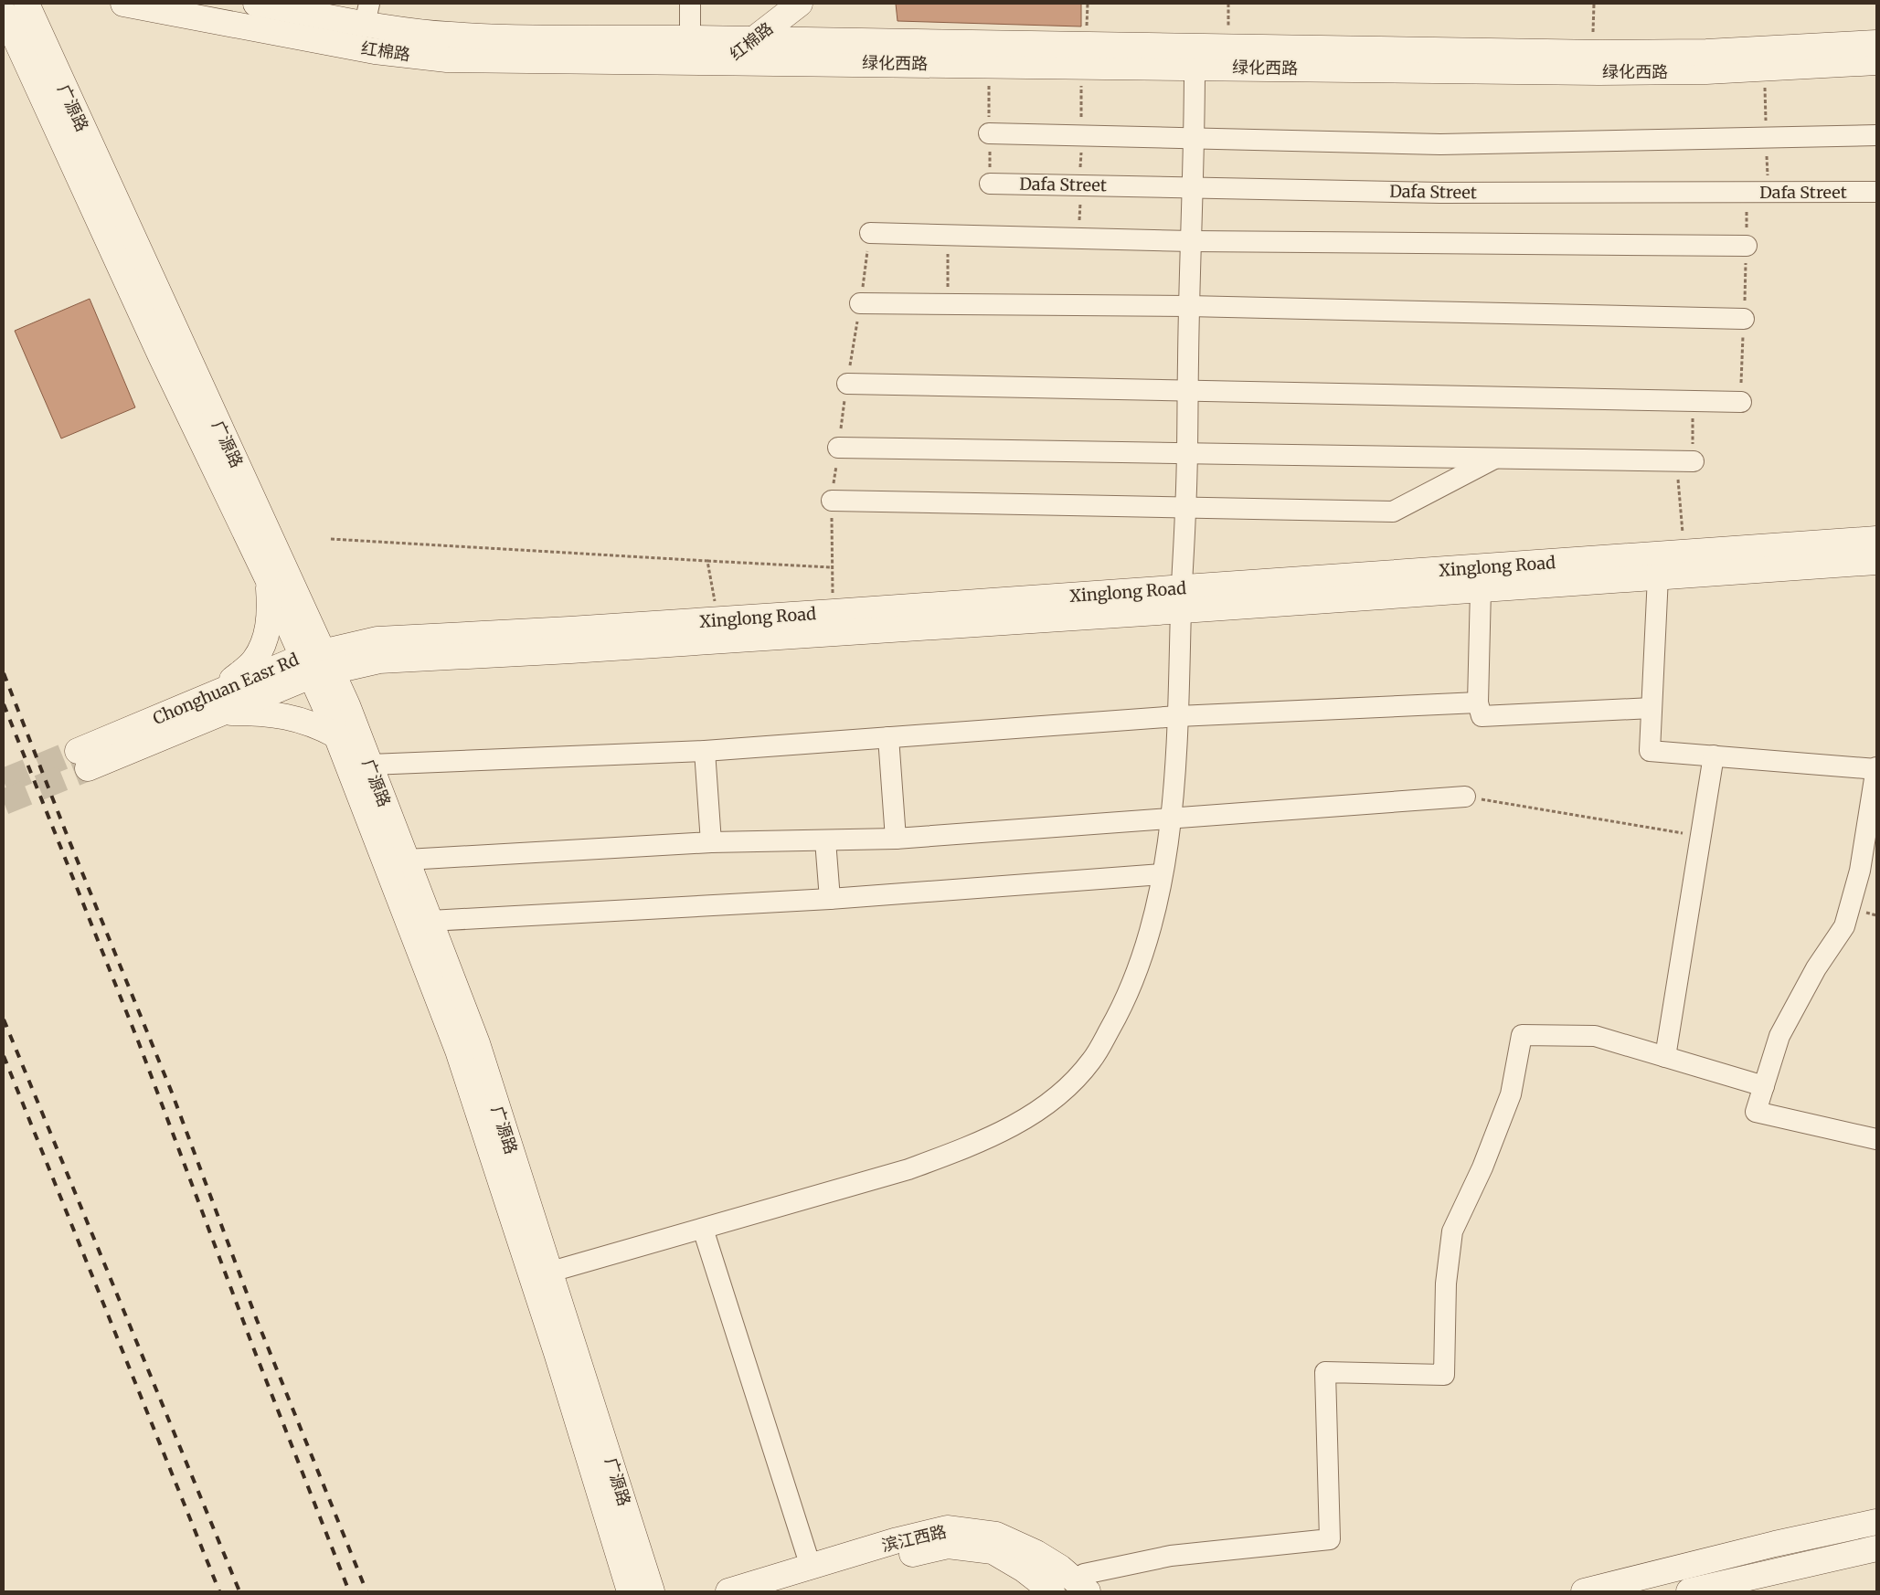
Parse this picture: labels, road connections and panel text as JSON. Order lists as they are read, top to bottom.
{
  "streets": {
    "main road": [
      "红棉路",
      "绿化西路",
      "广源路",
      "Xinglong Road",
      "Chonghuan Easr Rd",
      "滨江西路"
    ],
    "street": ["Dafa Street"]
  },
  "crossings": [
    ["红棉路", "绿化西路"],
    ["广源路", "Chonghuan Easr Rd"],
    ["Xinglong Road", "Chonghuan Easr Rd"]
  ]
}
